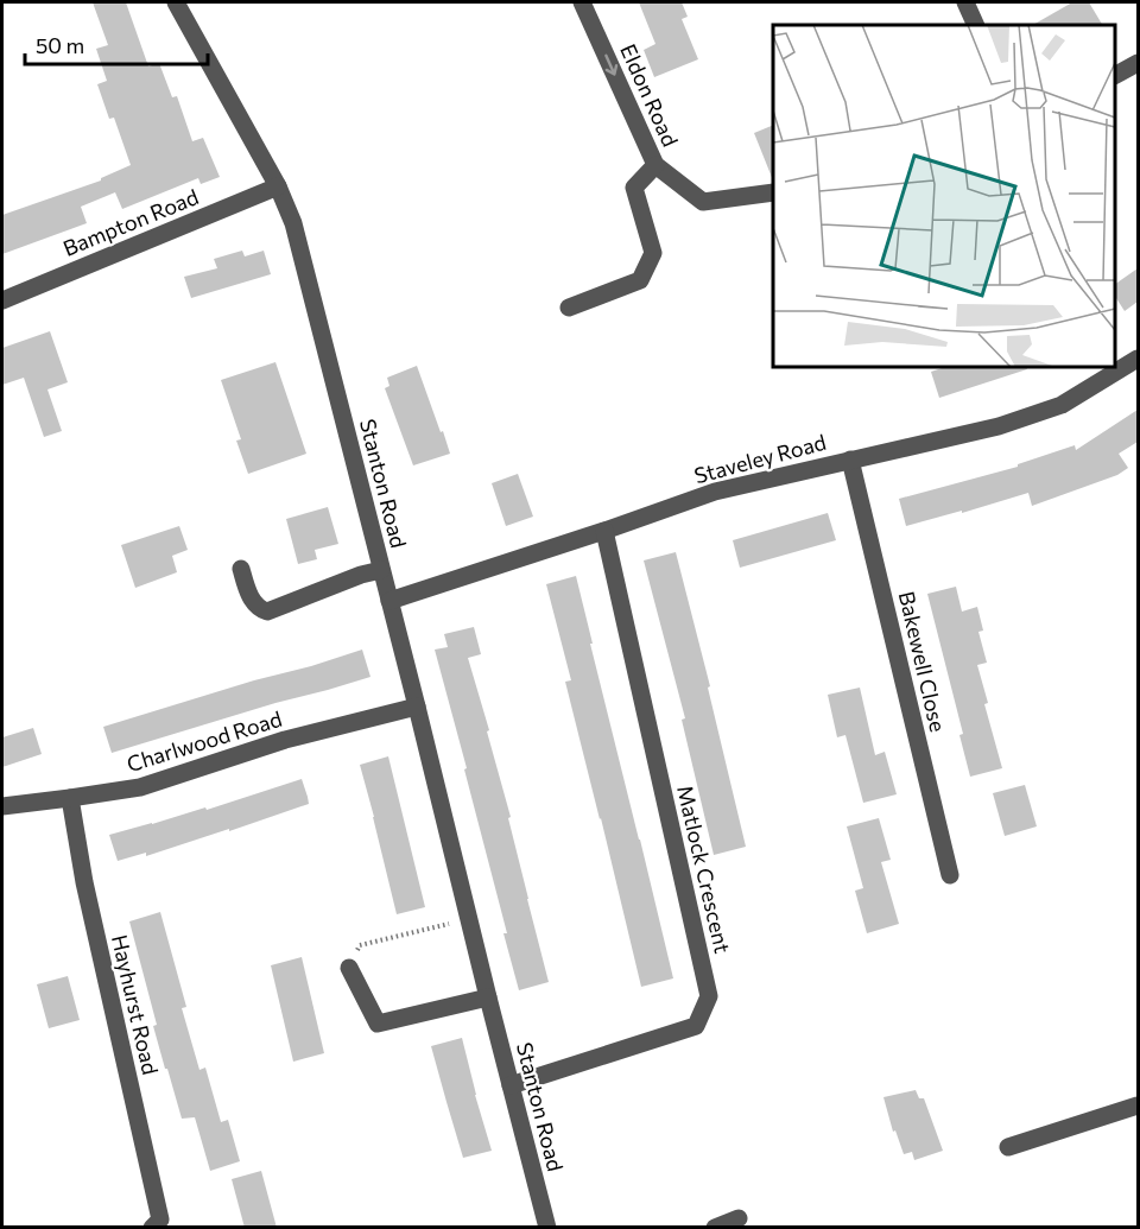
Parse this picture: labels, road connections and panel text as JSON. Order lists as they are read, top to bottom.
{
  "streets": {
    "street": [
      "Eldon Road",
      "Bampton Road",
      "Staveley Road",
      "Stanton Road",
      "Bakewell Close",
      "Charlwood Road",
      "Matlock Crescent",
      "Hayhurst Road"
    ]
  },
  "crossings": [
    ["Bampton Road", "Stanton Road"],
    ["Staveley Road", "Stanton Road"],
    ["Staveley Road", "Bakewell Close"],
    ["Staveley Road", "Matlock Crescent"],
    ["Stanton Road", "Charlwood Road"],
    ["Stanton Road", "Matlock Crescent"],
    ["Charlwood Road", "Hayhurst Road"]
  ],
  "one_way": ["Eldon Road"],
  "scale_bar": "50 m"
}
